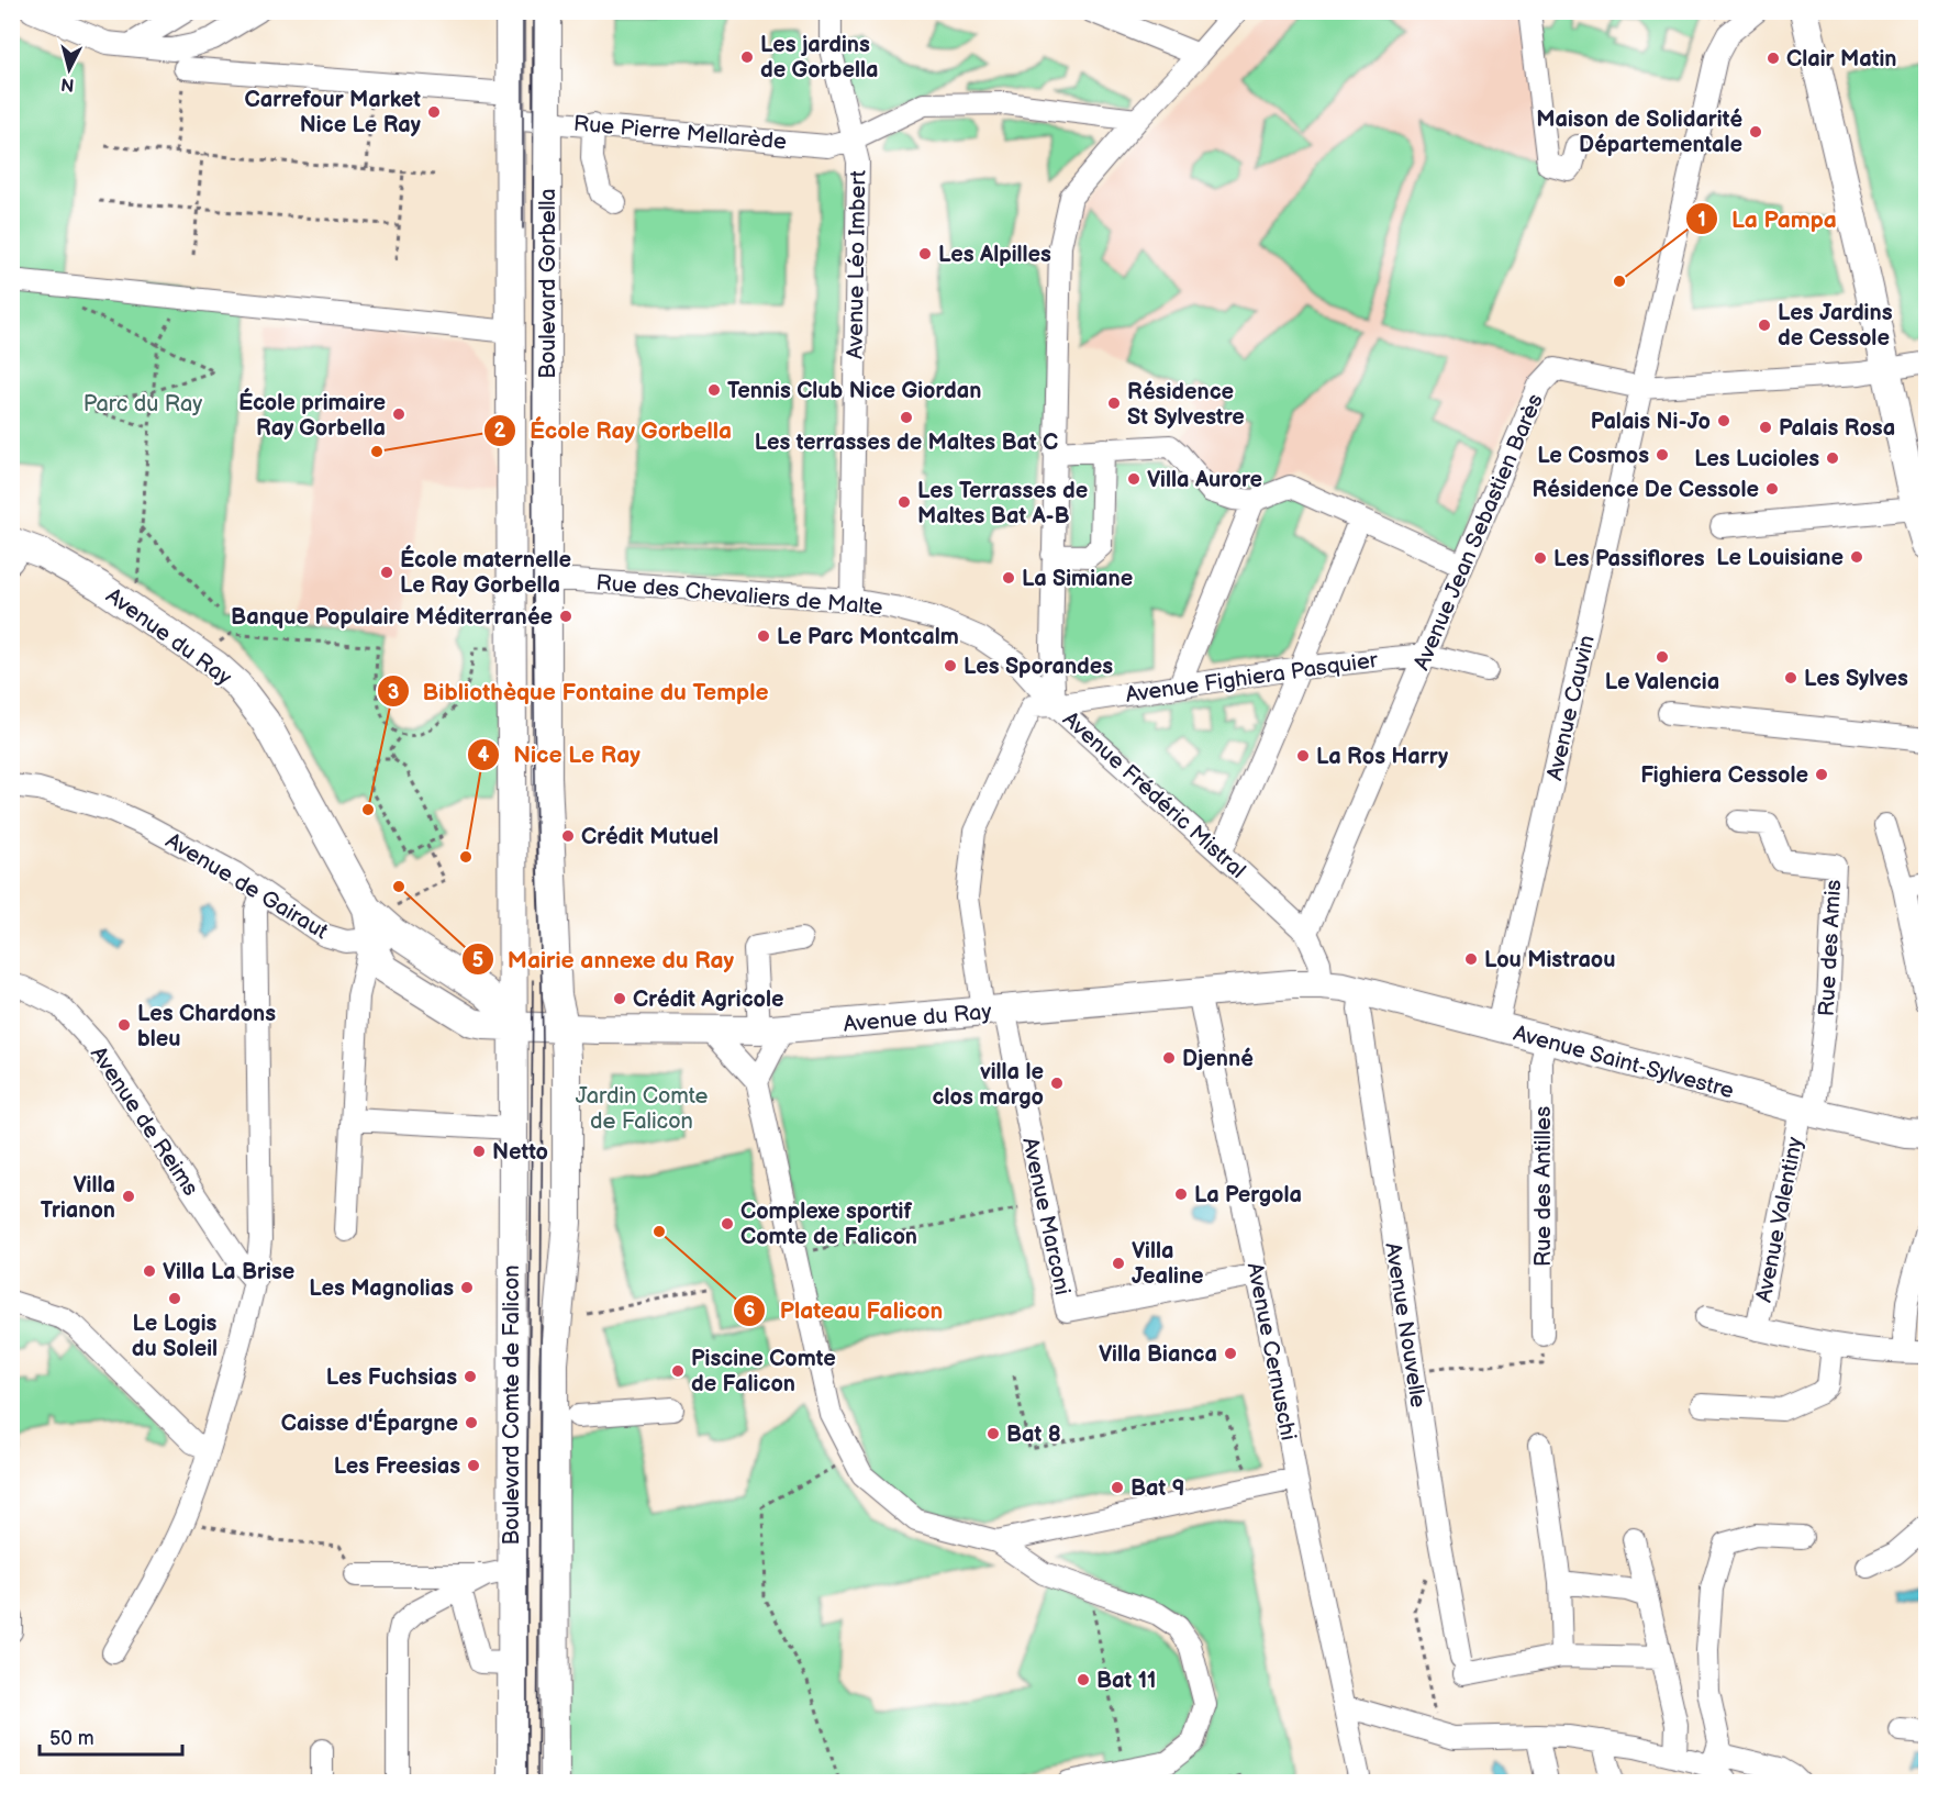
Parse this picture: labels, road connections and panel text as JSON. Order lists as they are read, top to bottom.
{
  "streets": {
    "main road": [
      "Boulevard Gorbella",
      "Avenue du Ray",
      "Avenue Saint-Sylvestre",
      "Boulevard Comte de Falicon"
    ],
    "street": [
      "Rue Pierre Mellarède",
      "Avenue Léo Imbert",
      "Avenue Jean Sebastien Barès",
      "Rue des Chevaliers de Malte",
      "Avenue Fighiera Pasquier",
      "Avenue Cauvin",
      "Avenue Frédéric Mistral",
      "Avenue de Gairaut",
      "Rue des Amis",
      "Avenue de Reims",
      "Rue des Antilles",
      "Avenue Marconi",
      "Avenue Valentiny",
      "Avenue Nouvelle",
      "Avenue Cernuschi"
    ]
  },
  "crossings": [
    ["Rue Pierre Mellarède", "Avenue Léo Imbert"],
    ["Rue Pierre Mellarède", "Boulevard Gorbella"],
    ["Rue Pierre Mellarède", "Avenue Frédéric Mistral"],
    ["Avenue Léo Imbert", "Rue des Chevaliers de Malte"],
    ["Boulevard Gorbella", "Rue des Chevaliers de Malte"],
    ["Boulevard Gorbella", "Avenue du Ray"],
    ["Boulevard Gorbella", "Boulevard Comte de Falicon"],
    ["Avenue Jean Sebastien Barès", "Avenue Fighiera Pasquier"],
    ["Avenue Jean Sebastien Barès", "Avenue Cauvin"],
    ["Avenue Jean Sebastien Barès", "Avenue Frédéric Mistral"],
    ["Rue des Chevaliers de Malte", "Avenue Fighiera Pasquier"],
    ["Rue des Chevaliers de Malte", "Avenue Frédéric Mistral"],
    ["Avenue du Ray", "Avenue Fighiera Pasquier"],
    ["Avenue du Ray", "Avenue Frédéric Mistral"],
    ["Avenue du Ray", "Avenue de Gairaut"],
    ["Avenue du Ray", "Avenue Saint-Sylvestre"],
    ["Avenue du Ray", "Avenue Marconi"],
    ["Avenue du Ray", "Avenue Cernuschi"],
    ["Avenue du Ray", "Boulevard Comte de Falicon"],
    ["Avenue Fighiera Pasquier", "Avenue Frédéric Mistral"],
    ["Avenue Fighiera Pasquier", "Avenue Marconi"],
    ["Avenue Cauvin", "Avenue Saint-Sylvestre"],
    ["Avenue Frédéric Mistral", "Avenue Saint-Sylvestre"],
    ["Rue des Amis", "Avenue Saint-Sylvestre"],
    ["Rue des Amis", "Avenue Valentiny"],
    ["Avenue Saint-Sylvestre", "Rue des Antilles"],
    ["Avenue Saint-Sylvestre", "Avenue Valentiny"],
    ["Avenue Saint-Sylvestre", "Avenue Nouvelle"],
    ["Avenue Marconi", "Avenue Cernuschi"]
  ],
  "parks": ["Parc du Ray", "Jardin Comte de Falicon"],
  "places": [
    "Les jardins de Gorbella",
    "Clair Matin",
    "Carrefour Market Nice Le Ray",
    "Maison de Solidarité Départementale",
    "Les Alpilles",
    "La Pampa",
    "Les Jardins de Cessole",
    "Tennis Club Nice Giordan",
    "Résidence St Sylvestre",
    "École primaire Ray Gorbella",
    "Les terrasses de Maltes Bat C",
    "Palais Ni-Jo",
    "Palais Rosa",
    "École Ray Gorbella",
    "Le Cosmos",
    "Les Lucioles",
    "Villa Aurore",
    "Résidence De Cessole",
    "Les Terrasses de Maltes Bat A-B",
    "Le Louisiane",
    "Les Passiflores",
    "École maternelle Le Ray Gorbella",
    "La Simiane",
    "Banque Populaire Méditerranée",
    "Le Parc Montcalm",
    "Le Valencia",
    "Les Sporandes",
    "Les Sylves",
    "La Ros Harry",
    "Fighiera Cessole",
    "Bibliothèque Fontaine du Temple",
    "Crédit Mutuel",
    "Nice Le Ray",
    "Mairie annexe du Ray",
    "Lou Mistraou",
    "Crédit Agricole",
    "Les Chardons bleu",
    "Djenné",
    "villa le clos margo",
    "Netto",
    "La Pergola",
    "Villa Trianon",
    "Complexe sportif Comte de Falicon",
    "Plateau Falicon",
    "Villa Jealine",
    "Villa La Brise",
    "Les Magnolias",
    "Le Logis du Soleil",
    "Villa Bianca",
    "Piscine Comte de Falicon",
    "Les Fuchsias",
    "Caisse d'Épargne",
    "Bat 8",
    "Les Freesias",
    "Bat 9",
    "Bat 11"
  ],
  "scale_bar": "50 m",
  "north": "bottom"
}
